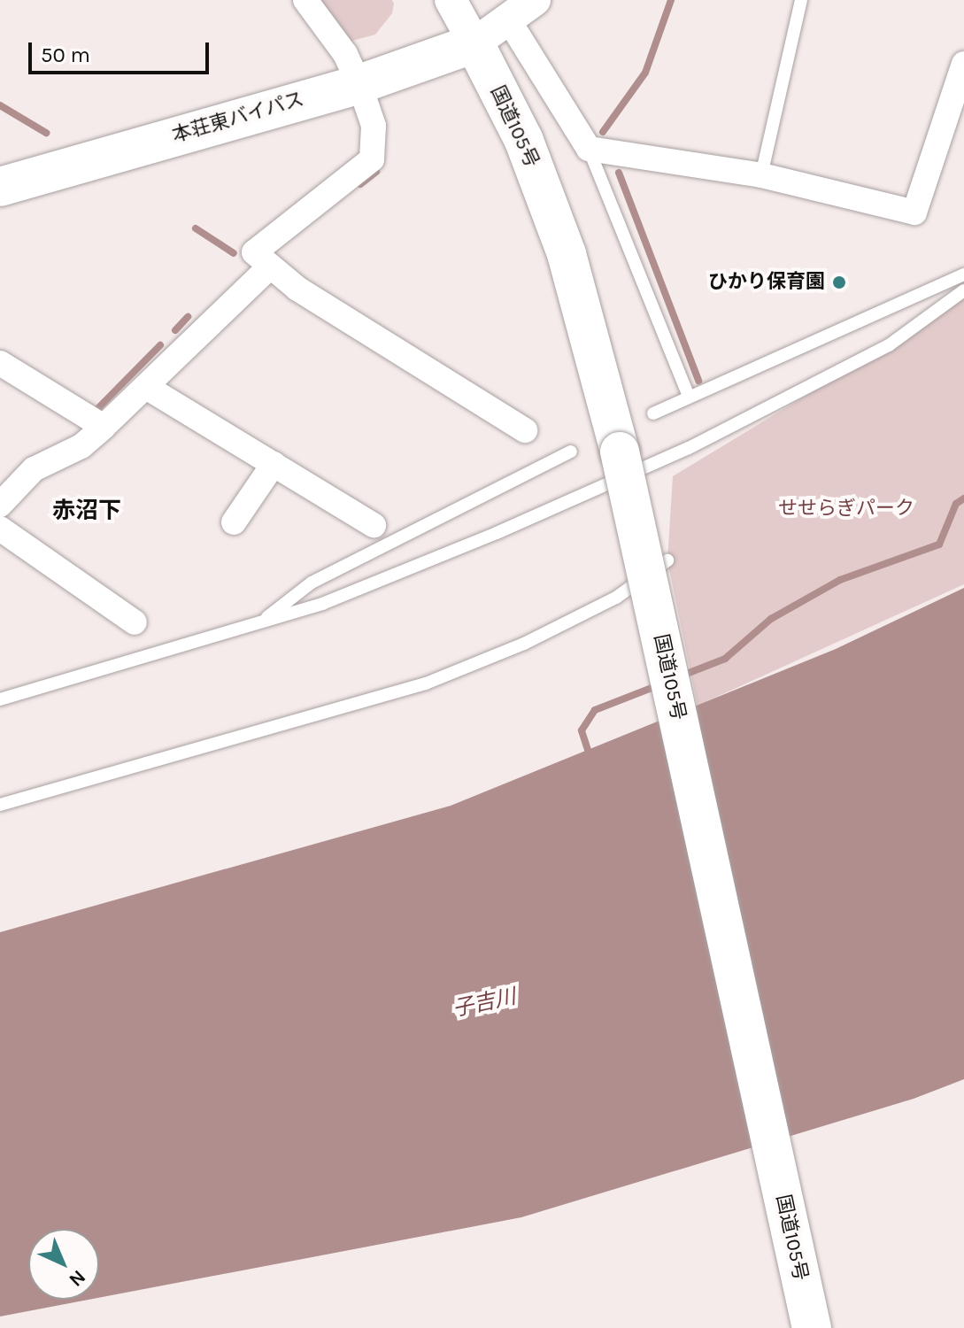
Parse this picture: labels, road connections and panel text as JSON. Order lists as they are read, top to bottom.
{
  "streets": {
    "highway": ["本荘東バイパス", "国道105号"]
  },
  "crossings": [
    ["本荘東バイパス", "国道105号"]
  ],
  "districts": ["赤沼下"],
  "water": ["子吉川"],
  "parks": ["せせらぎパーク"],
  "places": ["ひかり保育園"],
  "scale_bar": "50 m",
  "north": "bottom right"
}
